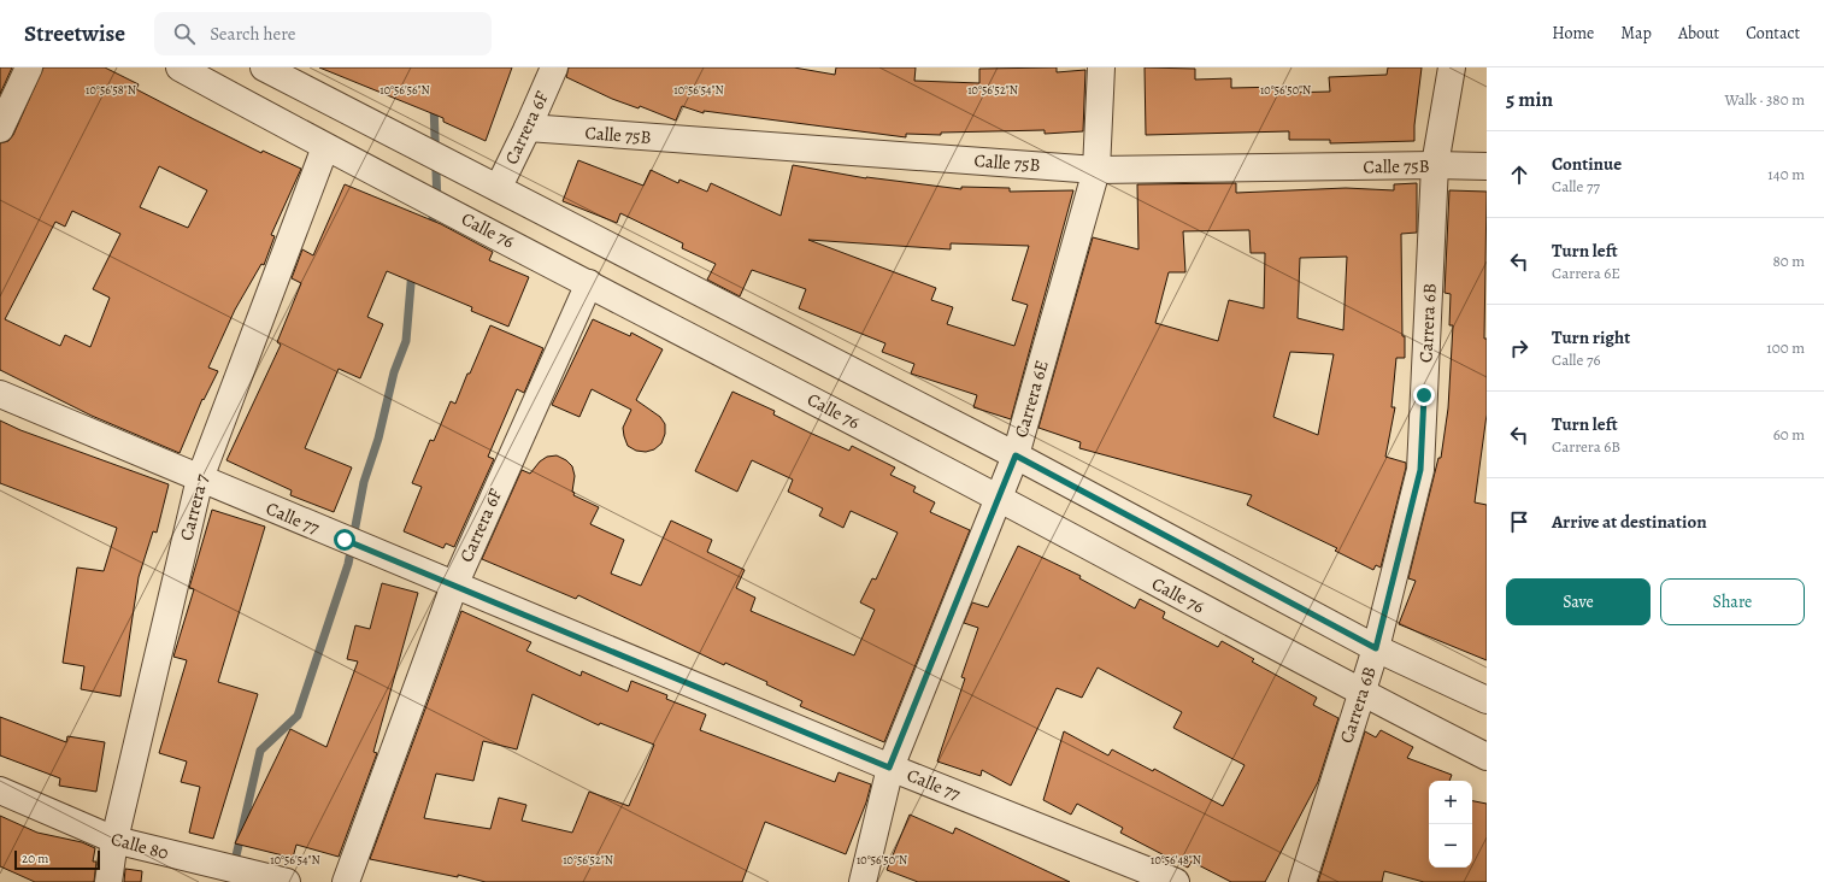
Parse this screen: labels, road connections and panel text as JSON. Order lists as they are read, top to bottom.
{
  "streets": {
    "street": [
      "Carrera 6F",
      "Calle 75B",
      "Calle 76",
      "Carrera 6B",
      "Carrera 6E",
      "Carrera 7",
      "Calle 77",
      "Calle 80"
    ]
  },
  "crossings": [
    ["Carrera 6F", "Calle 75B"],
    ["Carrera 6F", "Calle 76"],
    ["Carrera 6F", "Calle 77"],
    ["Calle 75B", "Carrera 6B"],
    ["Calle 75B", "Carrera 6E"],
    ["Calle 76", "Carrera 6B"],
    ["Calle 76", "Carrera 6E"],
    ["Calle 76", "Carrera 7"],
    ["Carrera 6E", "Calle 77"],
    ["Carrera 7", "Calle 77"],
    ["Carrera 7", "Calle 80"]
  ],
  "scale_bar": "20 m",
  "page": {
    "header": "Streetwise",
    "search": "Search here",
    "nav": [
      "Home",
      "Map",
      "About",
      "Contact"
    ],
    "heading": ["5 min", "Walk · 380 m"],
    "list": [
      ["Continue", "Calle 77", "140 m"],
      ["Turn left", "Carrera 6E", "80 m"],
      ["Turn right", "Calle 76", "100 m"],
      ["Turn left", "Carrera 6B", "60 m"],
      "Arrive at destination"
    ],
    "buttons": ["Save", "Share"],
    "map_buttons": ["+", "−"],
    "scale": "20 m"
  },
  "coordinates": [
    "10°56'58\"N",
    "10°56'56\"N",
    "10°56'54\"N",
    "10°56'52\"N",
    "10°56'50\"N",
    "10°56'48\"N"
  ]
}
